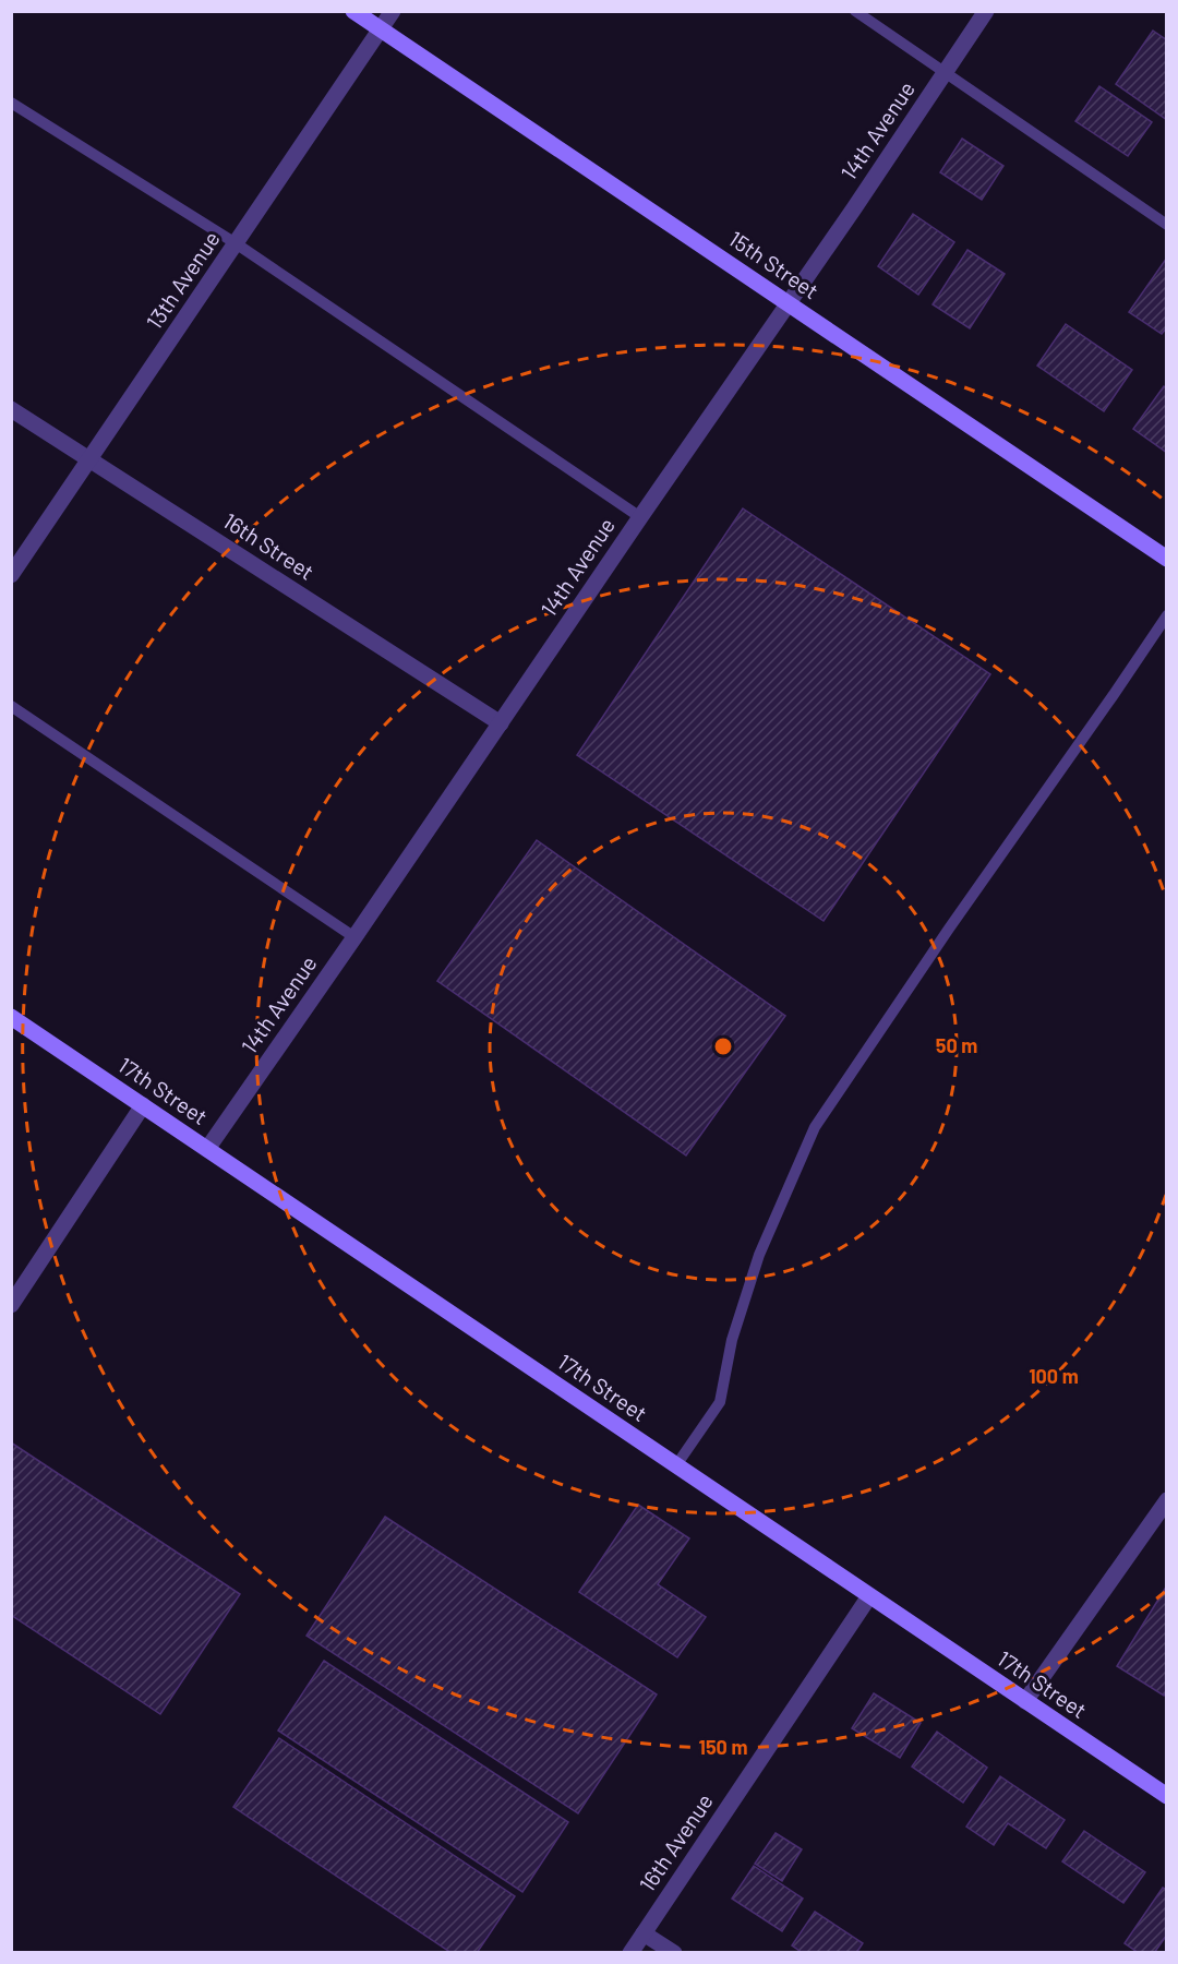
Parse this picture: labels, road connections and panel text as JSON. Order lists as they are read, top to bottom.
{
  "streets": {
    "main road": ["15th Street", "17th Street"],
    "street": [
      "14th Avenue",
      "13th Avenue",
      "16th Street",
      "16th Avenue"
    ]
  },
  "crossings": [
    ["14th Avenue", "15th Street"],
    ["14th Avenue", "16th Street"],
    ["14th Avenue", "17th Street"],
    ["15th Street", "13th Avenue"],
    ["13th Avenue", "16th Street"],
    ["17th Street", "16th Avenue"]
  ],
  "rings": ["50 m", "100 m", "150 m"]
}
